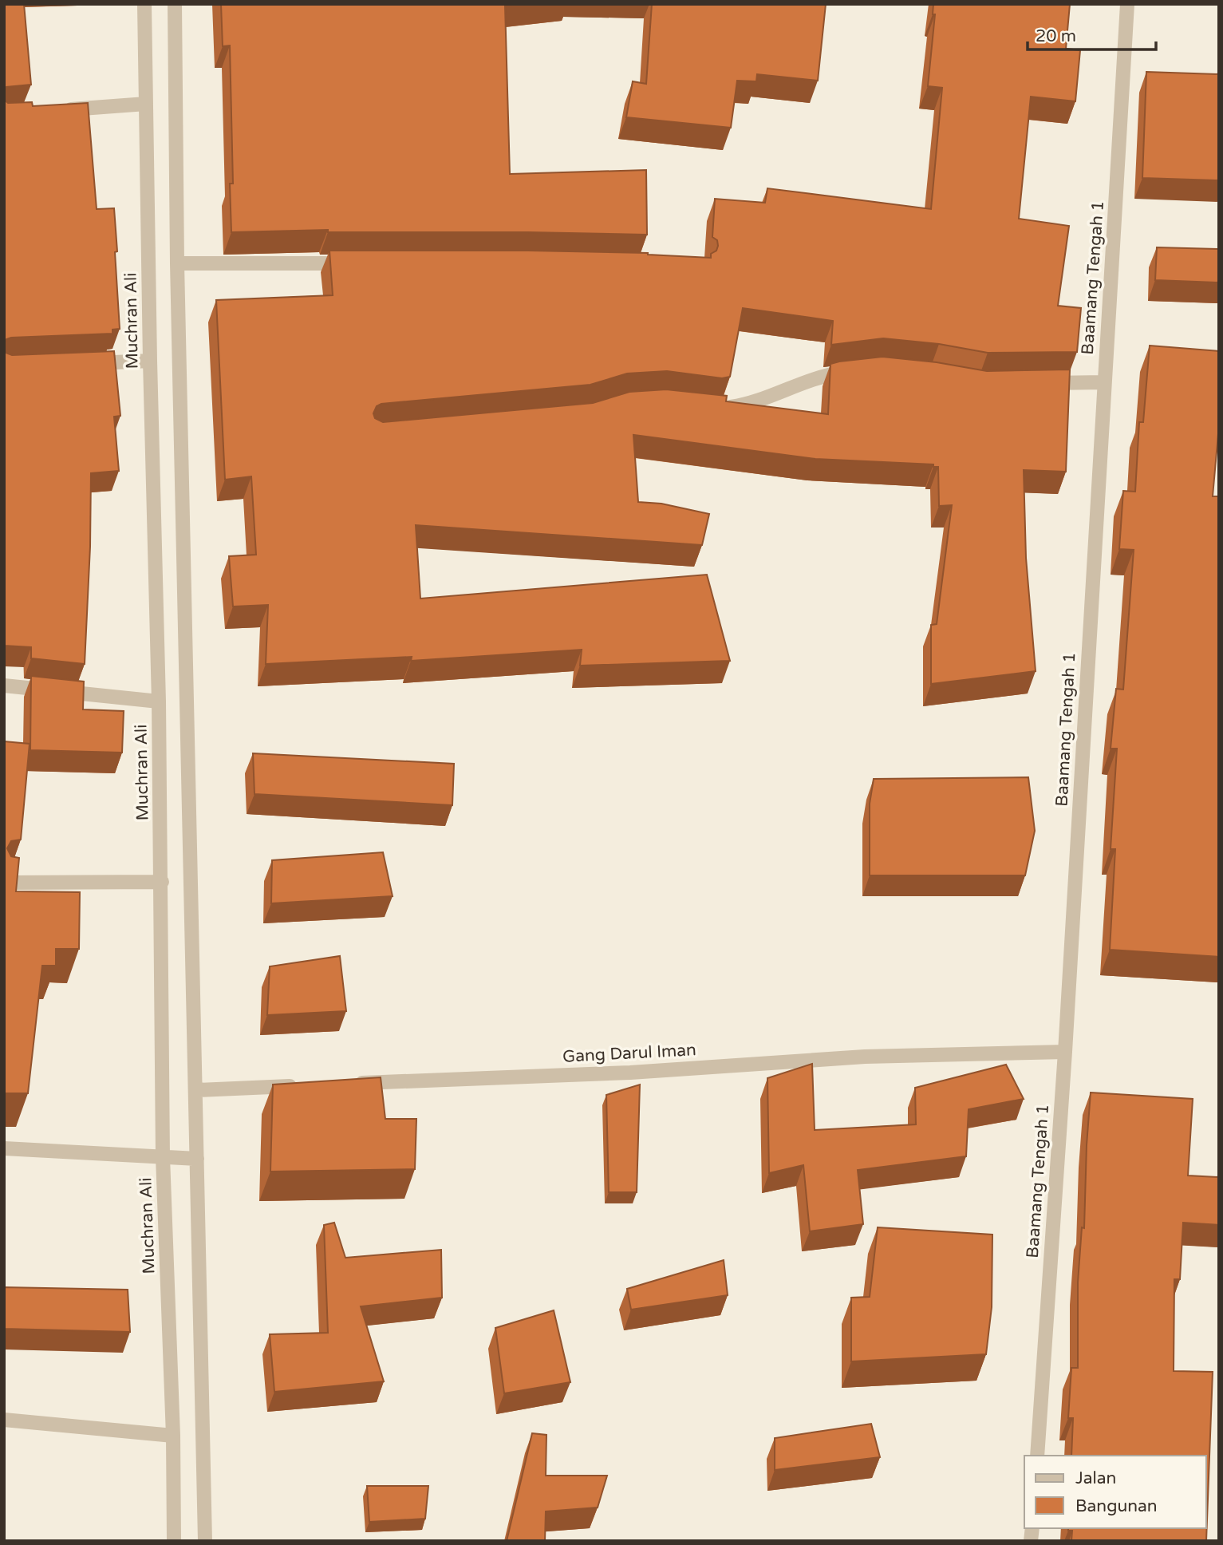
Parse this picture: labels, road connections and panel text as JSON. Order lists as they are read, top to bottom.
{
  "streets": {
    "street": ["Baamang Tengah 1", "Muchran Ali", "Gang Darul Iman"]
  },
  "crossings": [
    ["Baamang Tengah 1", "Gang Darul Iman"]
  ],
  "legend": ["Jalan", "Bangunan"],
  "scale_bar": "20 m"
}
